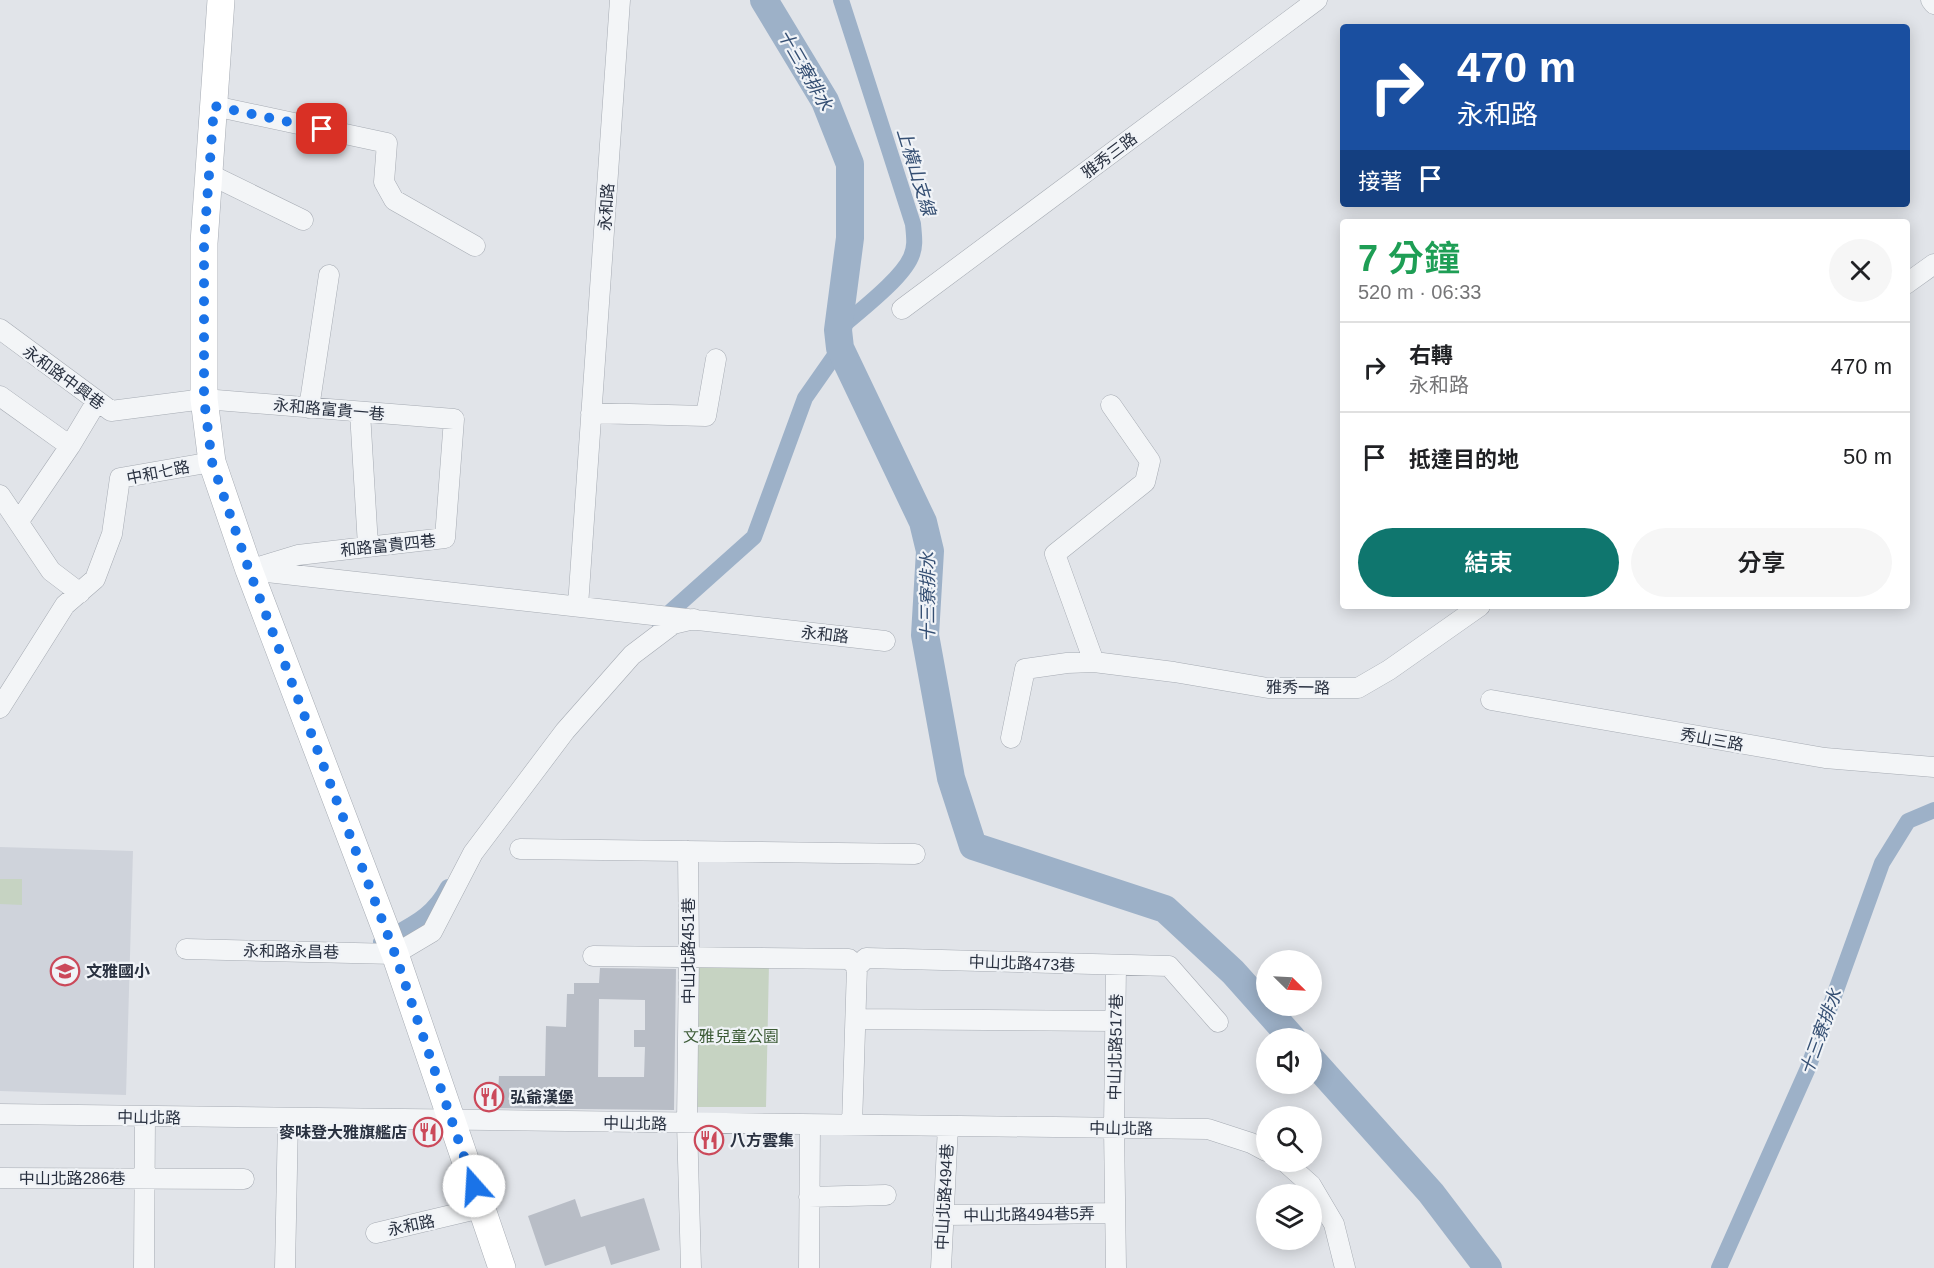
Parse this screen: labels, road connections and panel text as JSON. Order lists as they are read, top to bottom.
{
  "streets": {
    "street": [
      "雅秀三路",
      "永和路",
      "永和路中興巷",
      "永和路富貴一巷",
      "中和七路",
      "和路富貴四巷",
      "雅秀一路",
      "秀山三路",
      "永和路永昌巷",
      "中山北路451巷",
      "中山北路473巷",
      "中山北路517巷",
      "中山北路",
      "中山北路286巷",
      "中山北路494巷",
      "中山北路494巷5弄"
    ]
  },
  "crossings": [
    ["永和路", "和路富貴四巷"],
    ["永和路", "永和路永昌巷"],
    ["永和路中興巷", "永和路富貴一巷"],
    ["永和路富貴一巷", "和路富貴四巷"],
    ["中山北路451巷", "中山北路"],
    ["中山北路473巷", "中山北路517巷"],
    ["中山北路517巷", "中山北路"],
    ["中山北路517巷", "中山北路494巷5弄"],
    ["中山北路", "中山北路286巷"],
    ["中山北路", "中山北路494巷"],
    ["中山北路494巷", "中山北路494巷5弄"]
  ],
  "water": ["十三寮排水", "上橫山支線"],
  "parks": ["文雅兒童公園"],
  "places": {
    "school or university": ["文雅國小"],
    "restaurant": ["弘爺漢堡", "麥味登大雅旗艦店", "八方雲集"]
  },
  "north": "bottom right",
  "page": {
    "turn": ["470 m", "永和路"],
    "then": "接著",
    "heading": ["7 分鐘", "520 m · 06:33"],
    "list": [
      {
        "name": "右轉",
        "note": "永和路",
        "value": "470 m"
      },
      {
        "name": "抵達目的地",
        "value": "50 m"
      }
    ],
    "buttons": ["結束", "分享"]
  }
}
